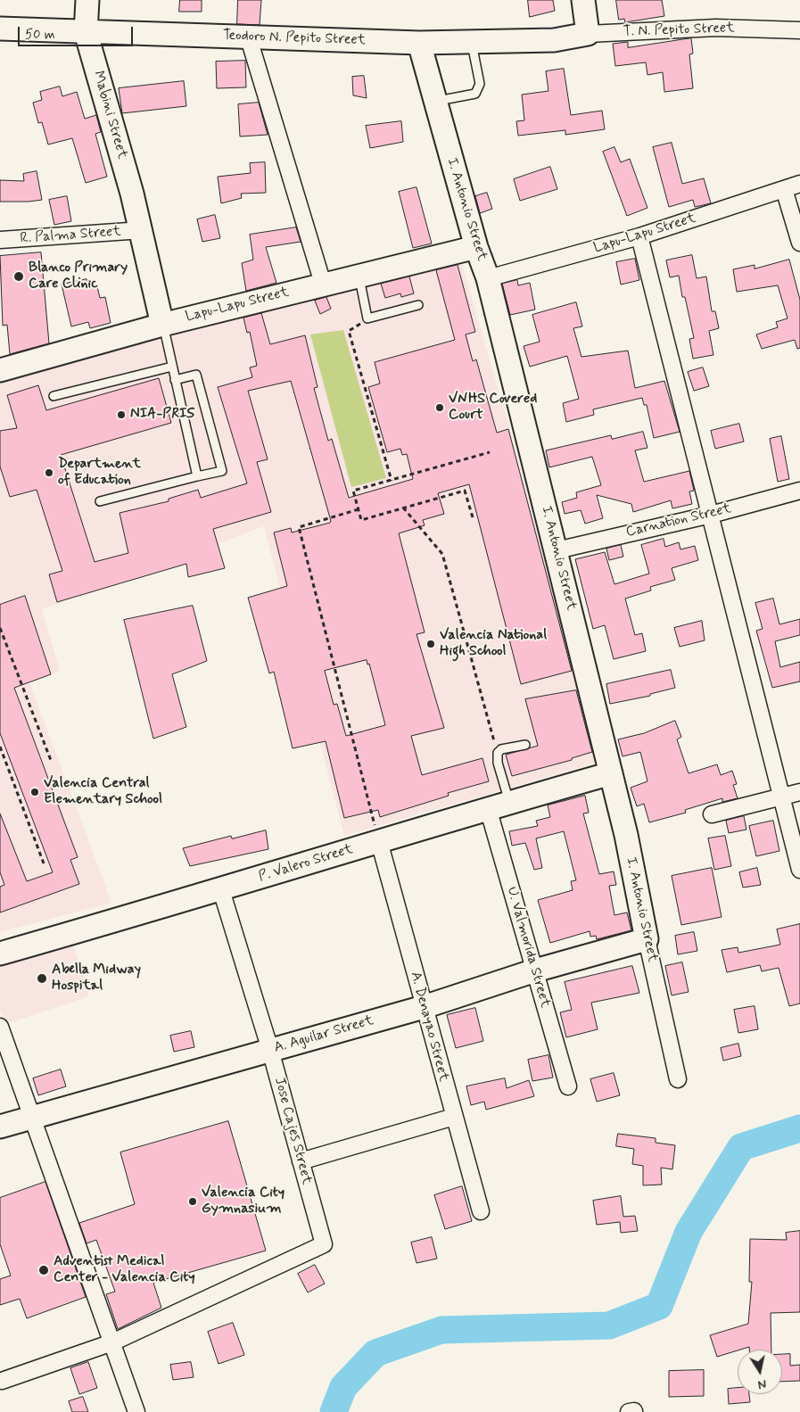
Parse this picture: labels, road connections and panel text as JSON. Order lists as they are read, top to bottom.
{
  "streets": {
    "street": [
      "T. N. Pepito Street",
      "Teodoro N. Pepito Street",
      "Mabini Street",
      "I. Antonio Street",
      "Lapu-Lapu Street",
      "R. Palma Street",
      "Carnation Street",
      "P. Valero Street",
      "U. Valmorida Street",
      "A. Denayao Street",
      "A. Aguilar Street",
      "Jose Cajes Street"
    ]
  },
  "crossings": [
    ["T. N. Pepito Street", "Teodoro N. Pepito Street"],
    ["Teodoro N. Pepito Street", "Mabini Street"],
    ["Teodoro N. Pepito Street", "I. Antonio Street"],
    ["Mabini Street", "Lapu-Lapu Street"],
    ["Mabini Street", "R. Palma Street"],
    ["I. Antonio Street", "Lapu-Lapu Street"],
    ["I. Antonio Street", "Carnation Street"],
    ["I. Antonio Street", "P. Valero Street"],
    ["I. Antonio Street", "A. Aguilar Street"],
    ["P. Valero Street", "U. Valmorida Street"],
    ["P. Valero Street", "A. Denayao Street"],
    ["P. Valero Street", "Jose Cajes Street"],
    ["U. Valmorida Street", "A. Aguilar Street"],
    ["A. Denayao Street", "A. Aguilar Street"],
    ["A. Aguilar Street", "Jose Cajes Street"]
  ],
  "places": [
    "Blanco Primary Care Clinic",
    "VNHS Covered Court",
    "NIA-PRIS",
    "Department of Education",
    "Valencia National High School",
    "Valencia Central Elementary School",
    "Abella Midway Hospital",
    "Valencia City Gymnasium",
    "Adventist Medical Center - Valencia City"
  ],
  "scale_bar": "50 m",
  "north": "bottom"
}
